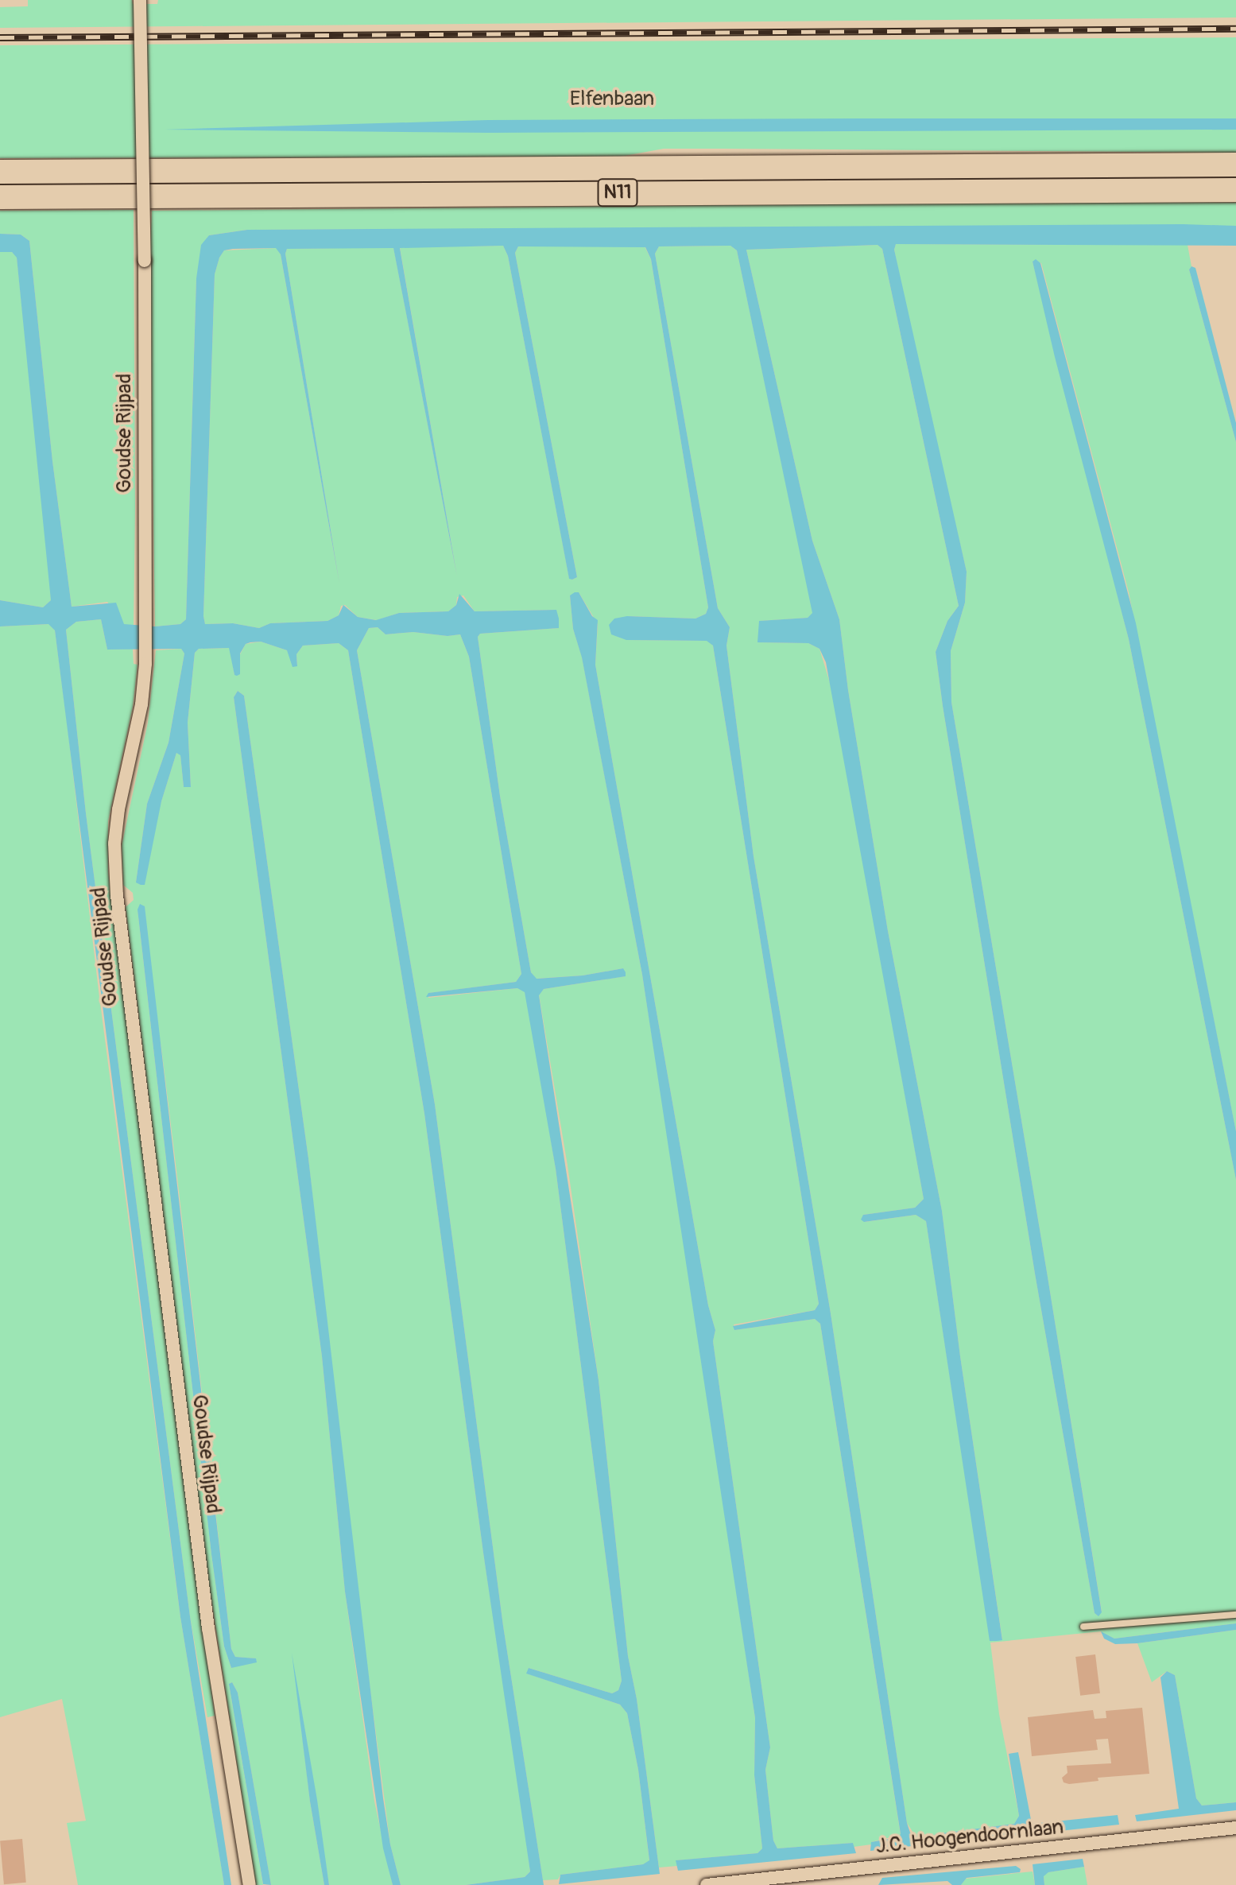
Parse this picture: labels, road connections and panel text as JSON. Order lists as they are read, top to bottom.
{
  "streets": {
    "highway": ["N11"],
    "street": ["Goudse Rijpad", "J.C. Hoogendoornlaan"]
  },
  "parks": ["Elfenbaan"]
}
